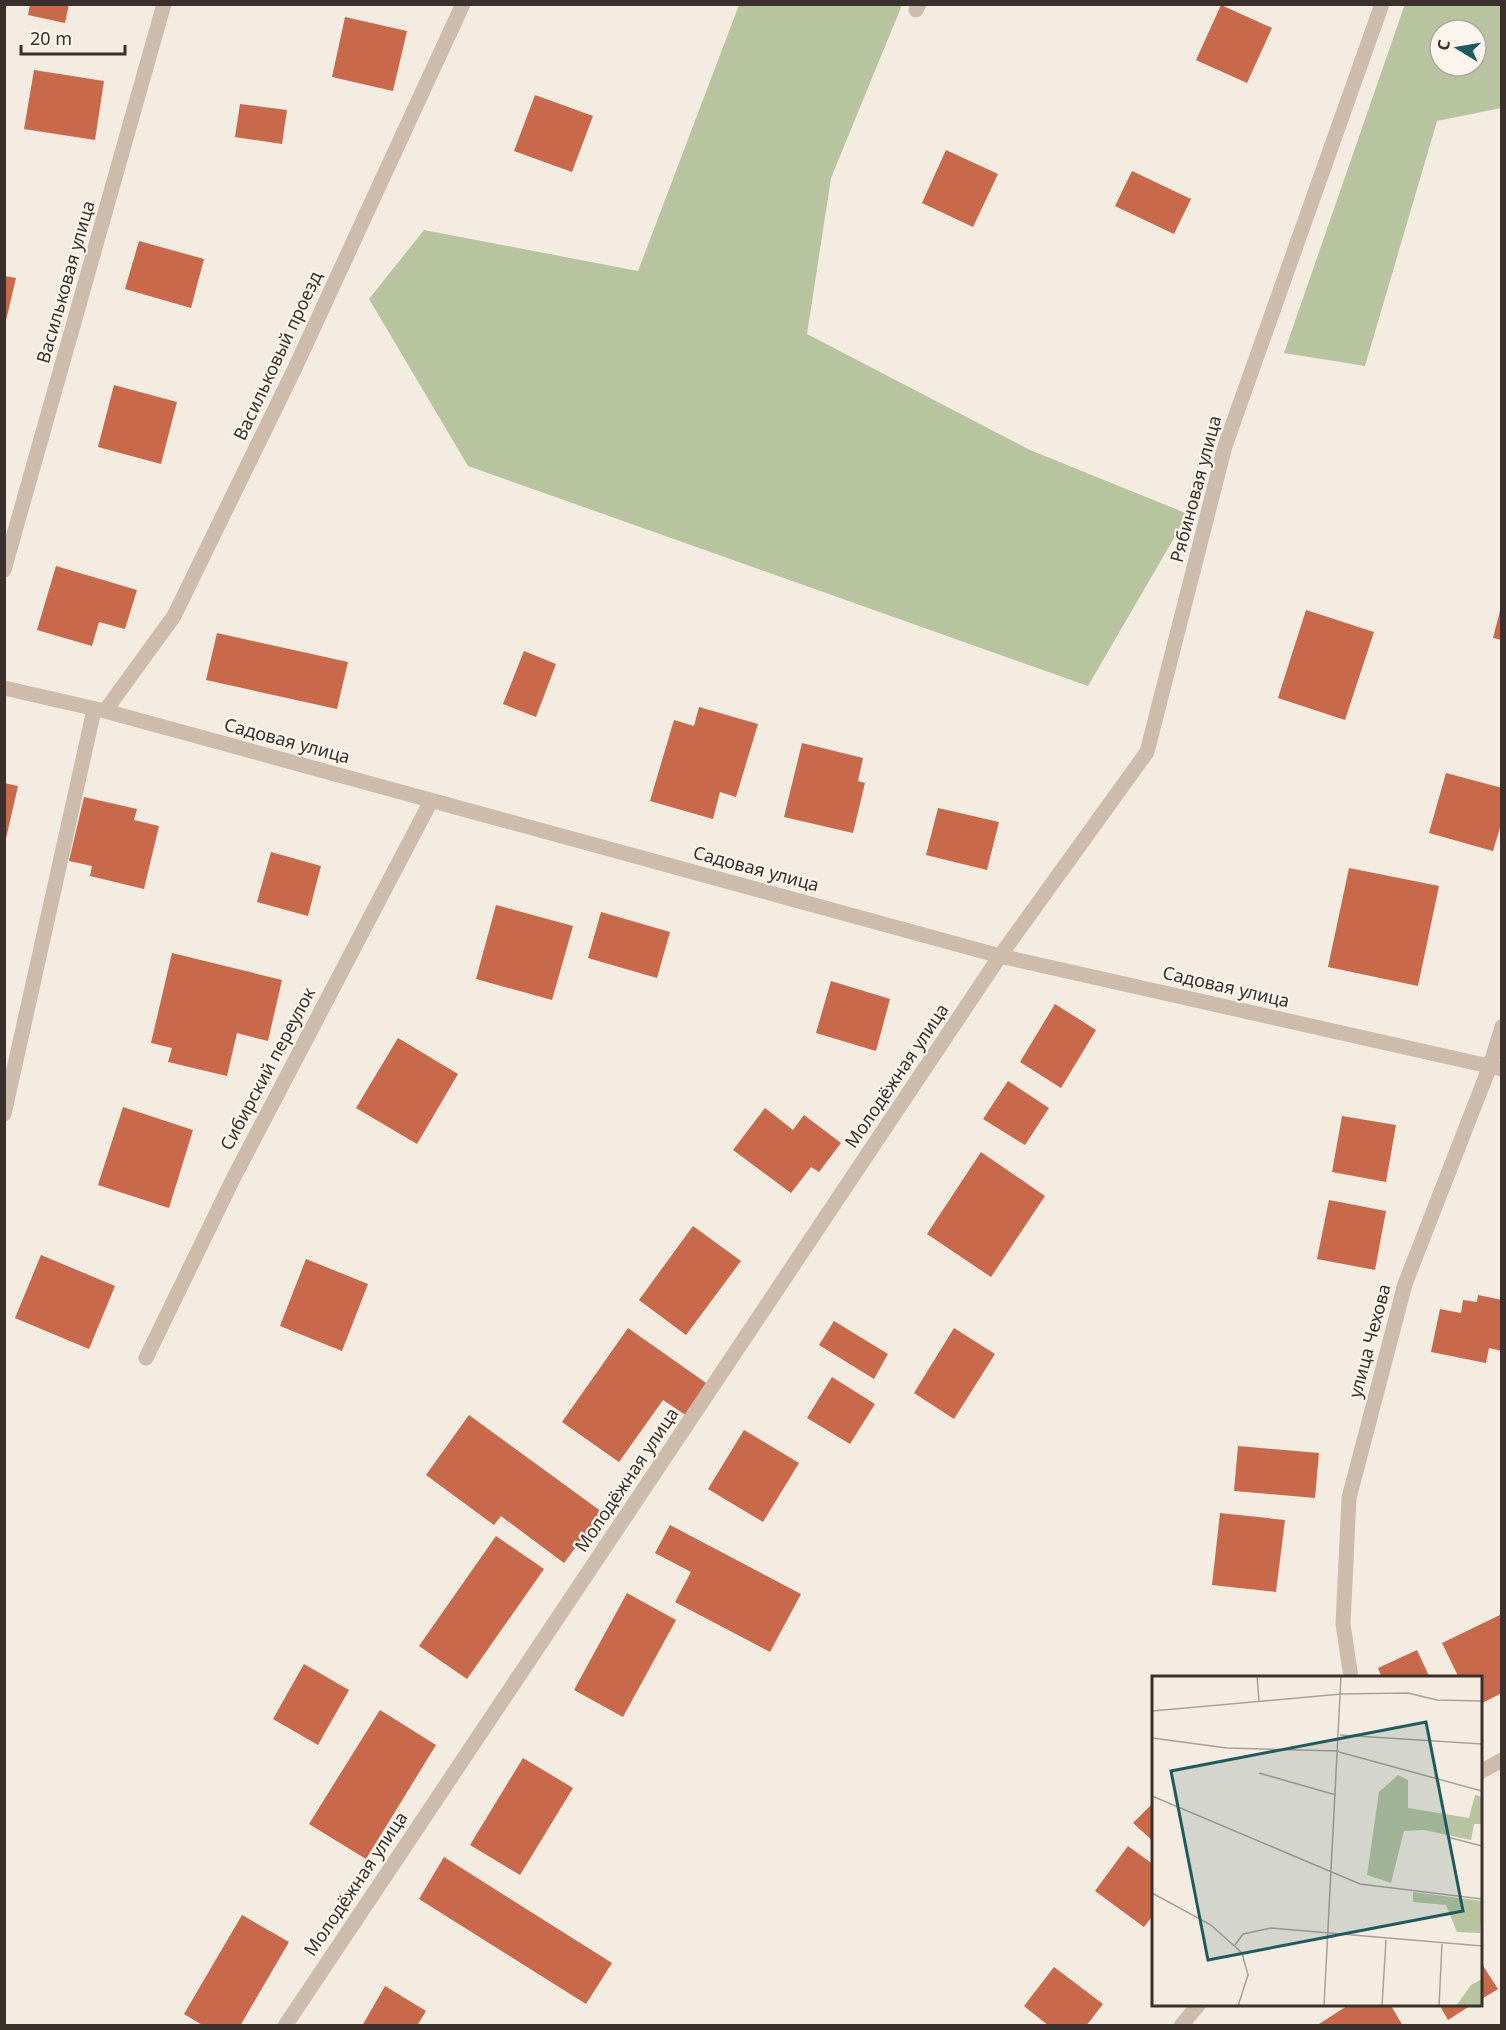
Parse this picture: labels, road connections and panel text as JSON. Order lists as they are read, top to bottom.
{
  "streets": {
    "street": [
      "Васильковая улица",
      "Васильковый проезд",
      "Рябиновая улица",
      "Садовая улица",
      "Сибирский переулок",
      "Молодёжная улица",
      "улица Чехова"
    ]
  },
  "crossings": [
    ["Васильковый проезд", "Садовая улица"],
    ["Рябиновая улица", "Садовая улица"],
    ["Рябиновая улица", "Молодёжная улица"],
    ["Садовая улица", "Сибирский переулок"],
    ["Садовая улица", "Молодёжная улица"],
    ["Садовая улица", "улица Чехова"]
  ],
  "scale_bar": "20 m",
  "north": "left"
}
